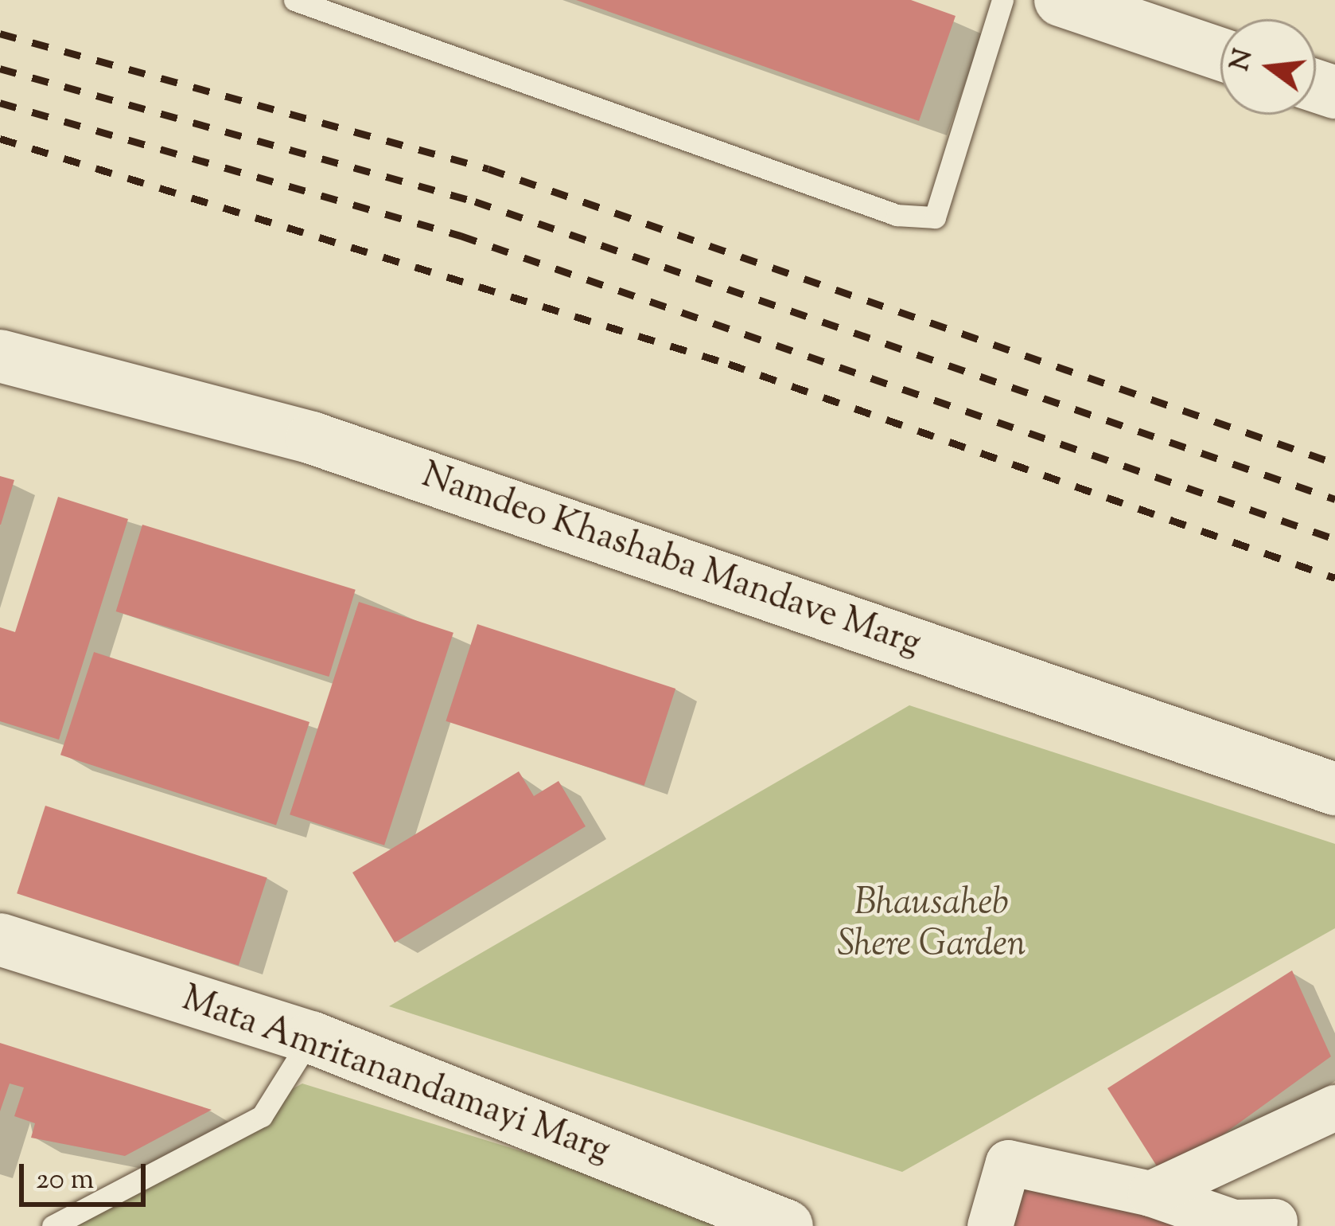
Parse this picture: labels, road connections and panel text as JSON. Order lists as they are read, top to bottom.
{
  "streets": {
    "street": ["Namdeo Khashaba Mandave Marg", "Mata Amritanandamayi Marg"]
  },
  "parks": ["Bhausaheb Shere Garden"],
  "scale_bar": "20 m",
  "north": "left"
}
